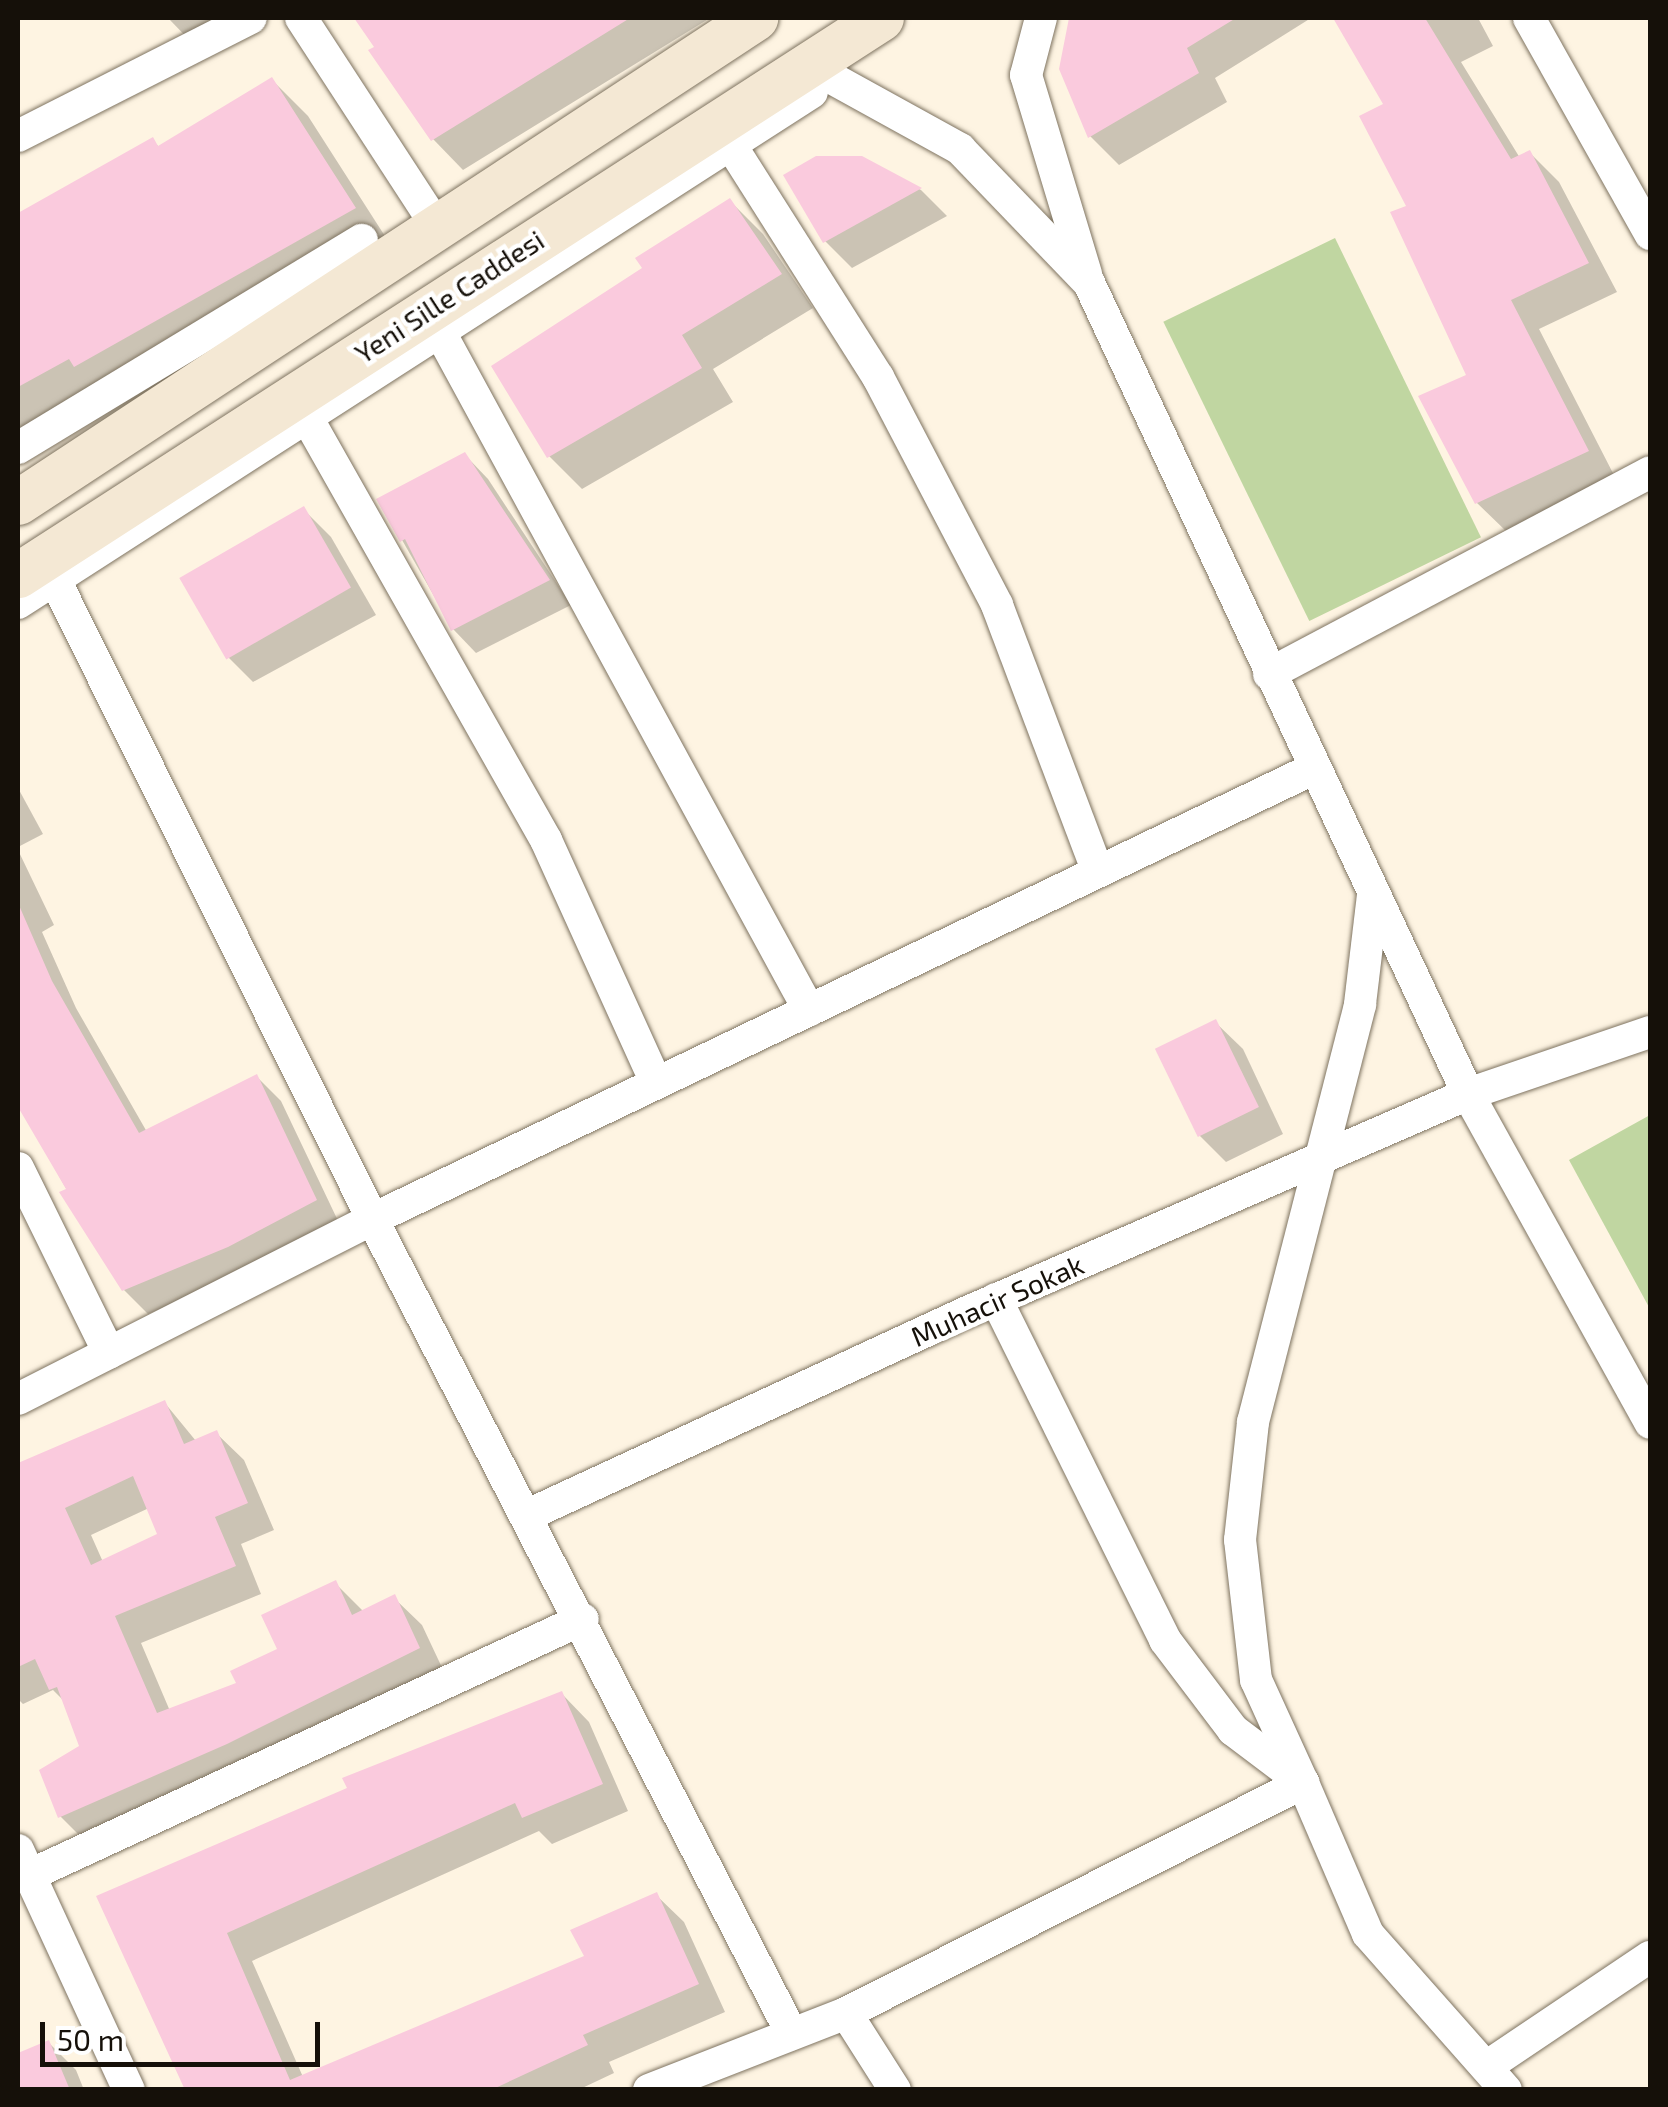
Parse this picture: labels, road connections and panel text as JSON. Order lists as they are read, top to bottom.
{
  "streets": {
    "main road": ["Yeni Sille Caddesi"],
    "street": ["Muhacir Sokak"]
  },
  "scale_bar": "50 m"
}
